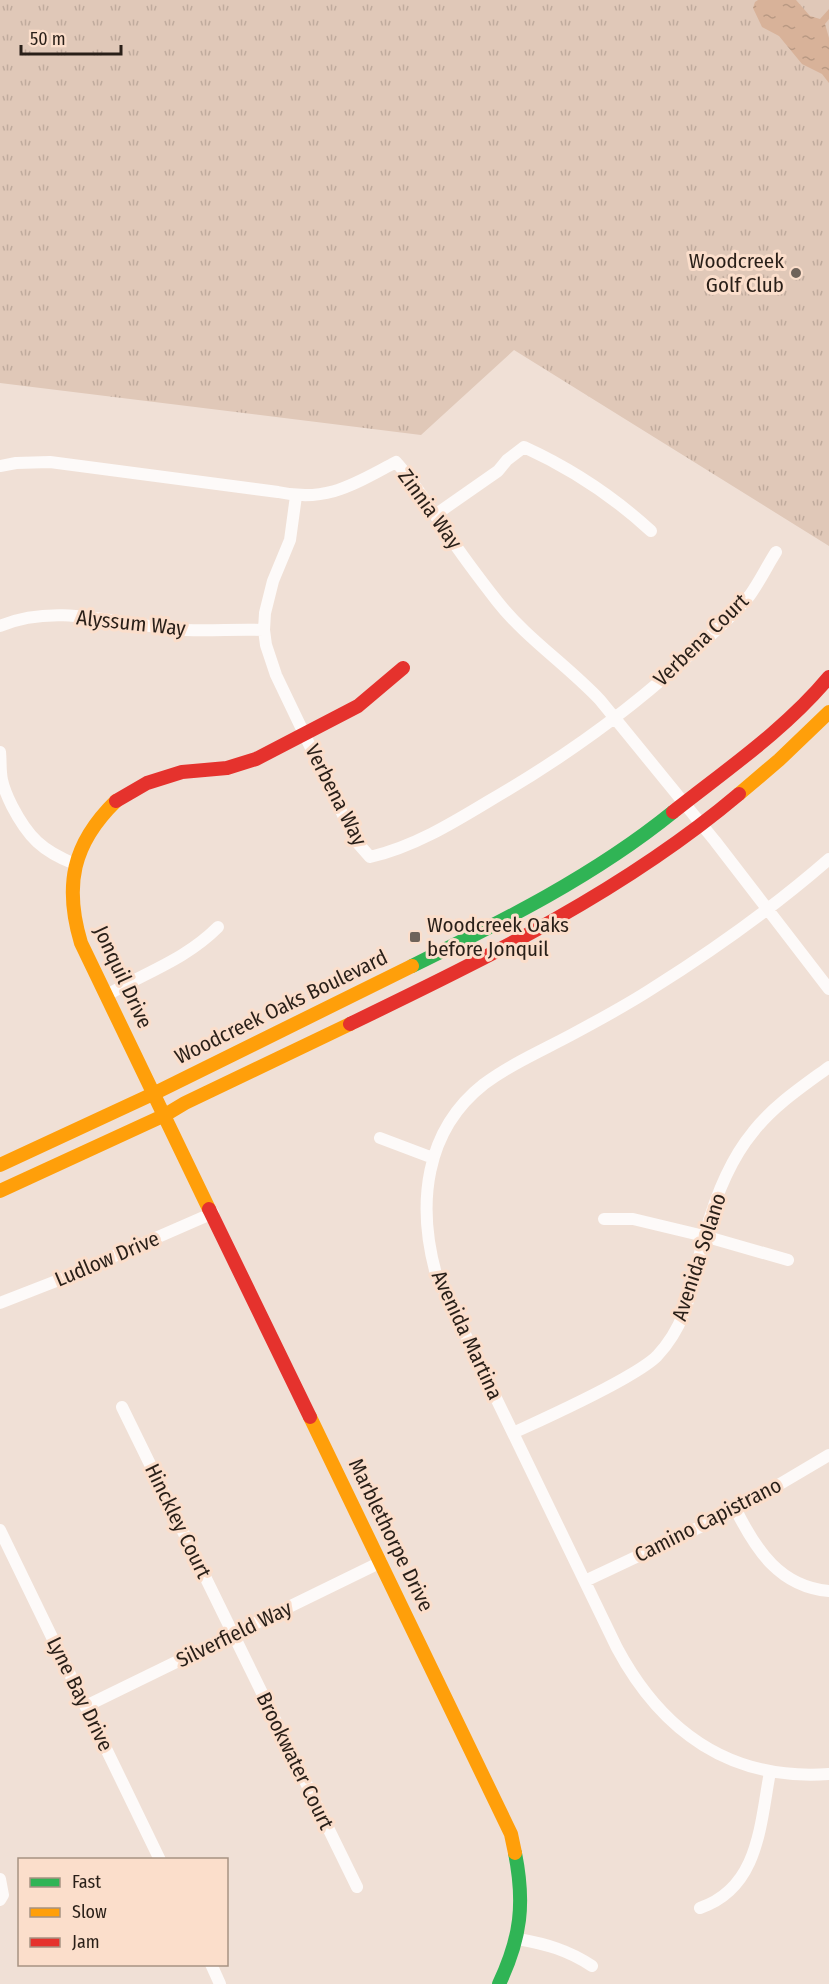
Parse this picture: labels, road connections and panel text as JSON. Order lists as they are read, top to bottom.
{
  "streets": {
    "main road": ["Jonquil Drive", "Woodcreek Oaks Boulevard", "Marblethorpe Drive"],
    "street": [
      "Zinnia Way",
      "Alyssum Way",
      "Verbena Court",
      "Verbena Way",
      "Avenida Solano",
      "Ludlow Drive",
      "Avenida Martina",
      "Camino Capistrano",
      "Hinckley Court",
      "Silverfield Way",
      "Lyne Bay Drive",
      "Brookwater Court"
    ]
  },
  "crossings": [
    ["Zinnia Way", "Verbena Court"],
    ["Zinnia Way", "Verbena Way"],
    ["Zinnia Way", "Woodcreek Oaks Boulevard"],
    ["Alyssum Way", "Verbena Way"],
    ["Verbena Court", "Verbena Way"],
    ["Verbena Way", "Jonquil Drive"],
    ["Jonquil Drive", "Woodcreek Oaks Boulevard"],
    ["Jonquil Drive", "Marblethorpe Drive"],
    ["Avenida Solano", "Avenida Martina"],
    ["Ludlow Drive", "Marblethorpe Drive"],
    ["Avenida Martina", "Camino Capistrano"],
    ["Hinckley Court", "Silverfield Way"],
    ["Hinckley Court", "Brookwater Court"],
    ["Marblethorpe Drive", "Silverfield Way"],
    ["Silverfield Way", "Lyne Bay Drive"],
    ["Silverfield Way", "Brookwater Court"]
  ],
  "places": {
    "other": ["Woodcreek Golf Club"],
    "transit": ["Woodcreek Oaks before Jonquil"]
  },
  "legend": ["Fast", "Slow", "Jam"],
  "scale_bar": "50 m"
}
